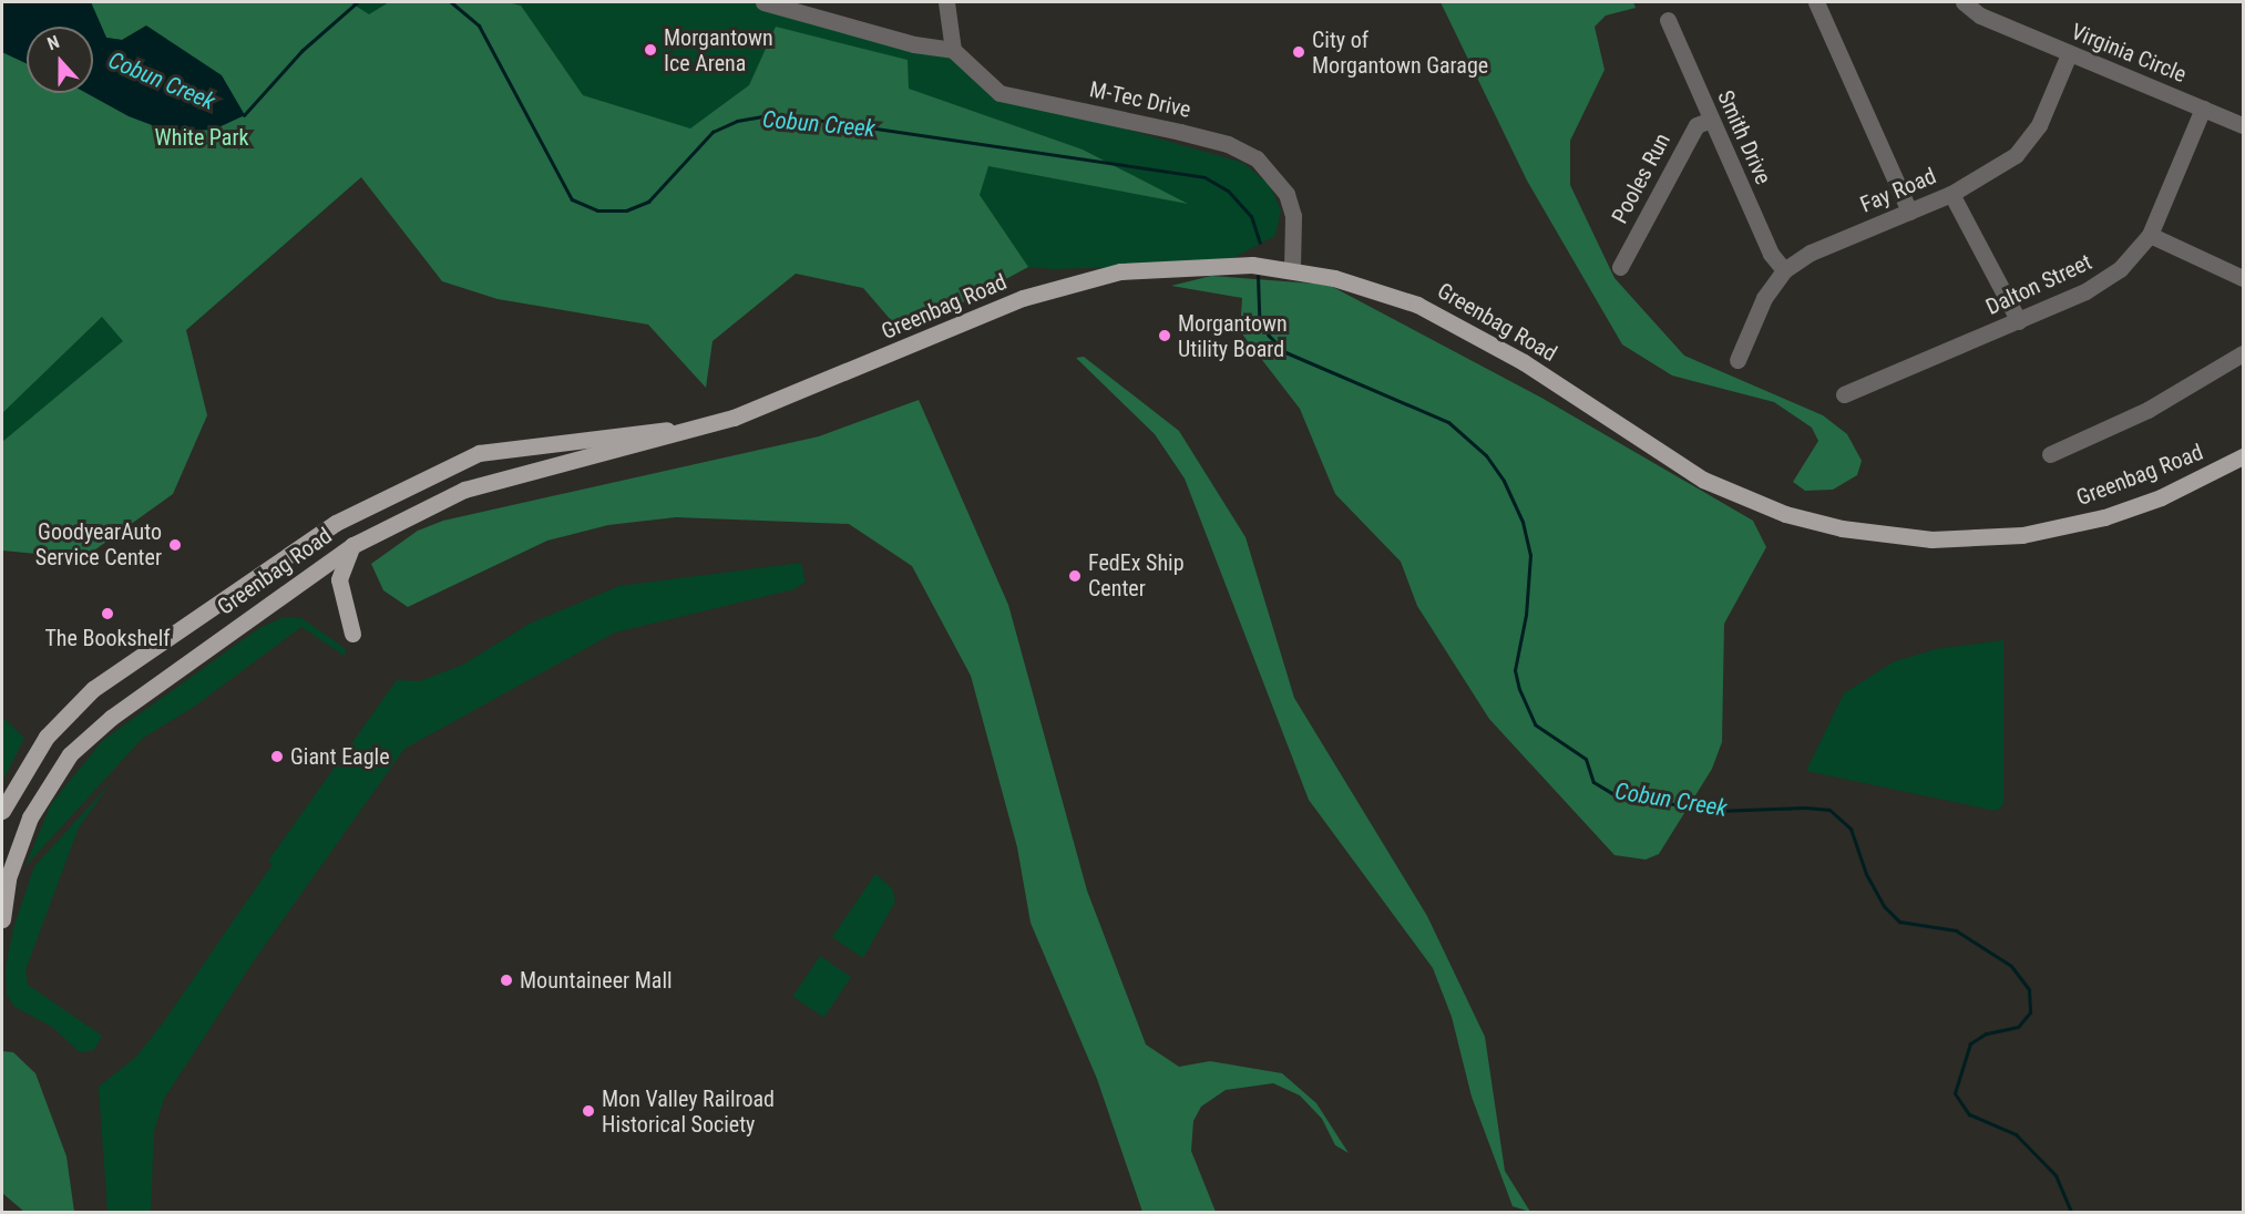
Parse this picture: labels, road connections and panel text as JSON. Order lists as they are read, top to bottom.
{
  "streets": {
    "main road": ["Greenbag Road"],
    "street": [
      "Virginia Circle",
      "M-Tec Drive",
      "Smith Drive",
      "Pooles Run",
      "Fay Road",
      "Dalton Street"
    ]
  },
  "crossings": [
    ["Virginia Circle", "Fay Road"],
    ["Virginia Circle", "Dalton Street"],
    ["M-Tec Drive", "Greenbag Road"],
    ["Smith Drive", "Pooles Run"],
    ["Smith Drive", "Fay Road"]
  ],
  "water": ["Cobun Creek"],
  "parks": ["White Park"],
  "places": [
    "Morgantown Ice Arena",
    "City of Morgantown Garage",
    "Morgantown Utility Board",
    "GoodyearAuto Service Center",
    "FedEx Ship Center",
    "The Bookshelf",
    "Giant Eagle",
    "Mountaineer Mall",
    "Mon Valley Railroad Historical Society"
  ],
  "north": "top"
}
